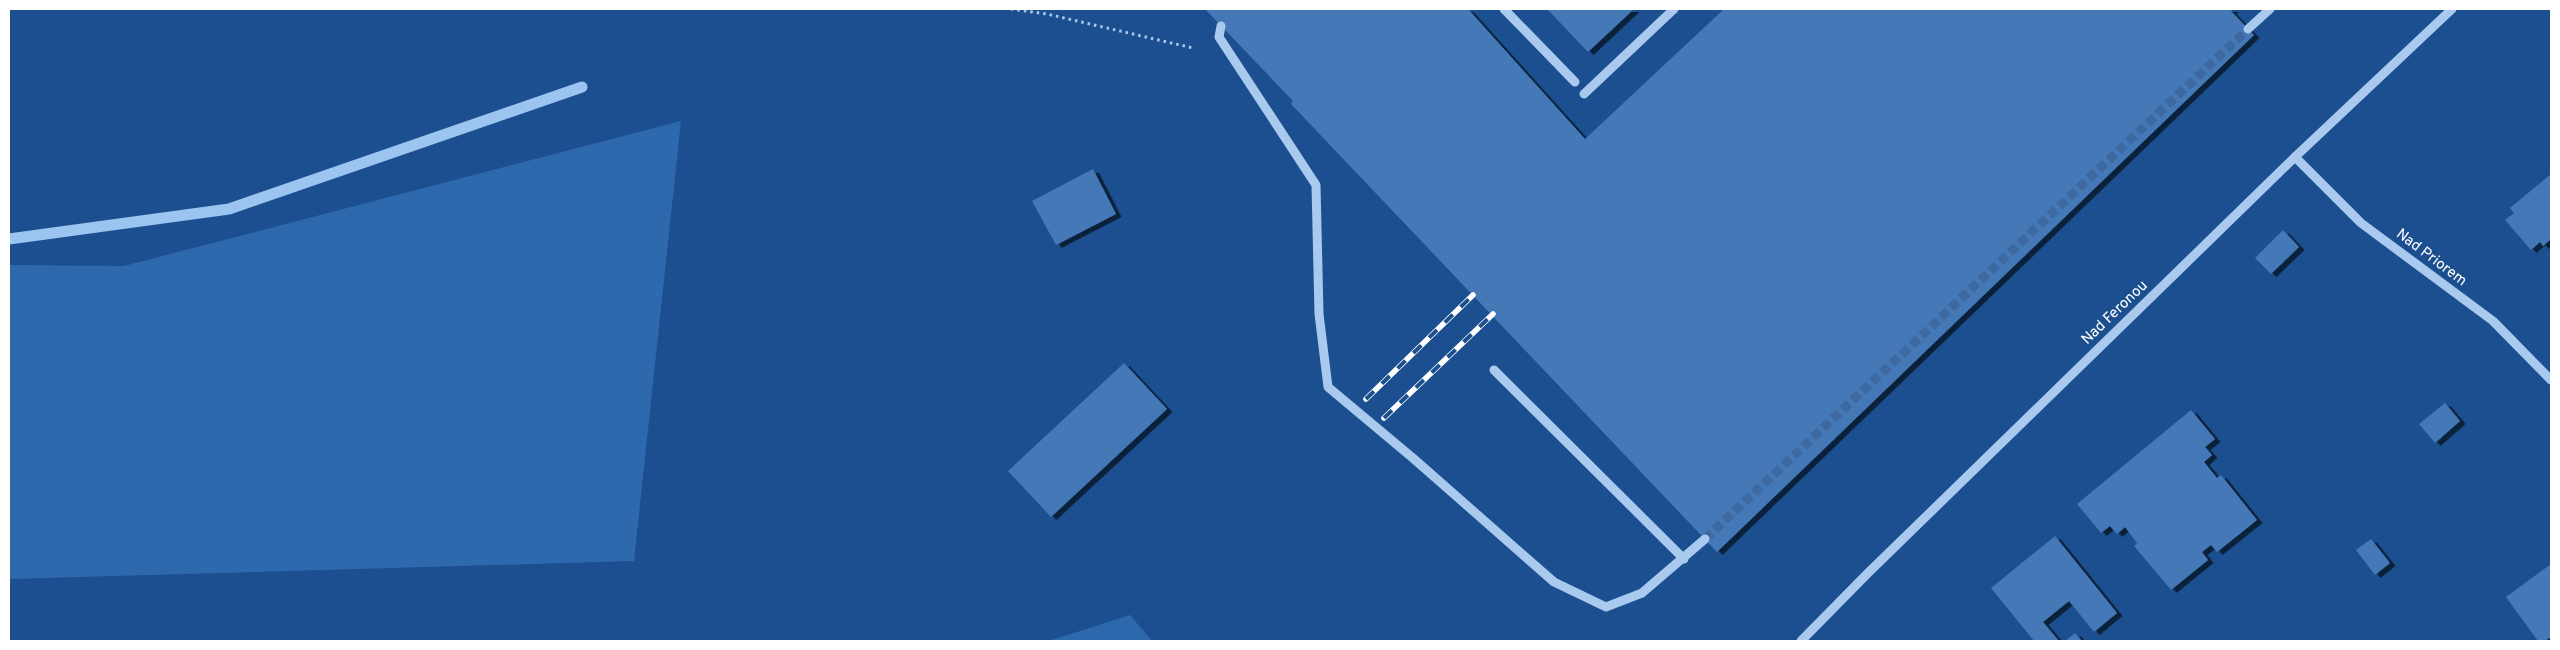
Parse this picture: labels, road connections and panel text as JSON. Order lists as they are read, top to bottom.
{
  "streets": {
    "street": ["Nad Priorem", "Nad Feronou"]
  },
  "crossings": [
    ["Nad Priorem", "Nad Feronou"]
  ]
}
